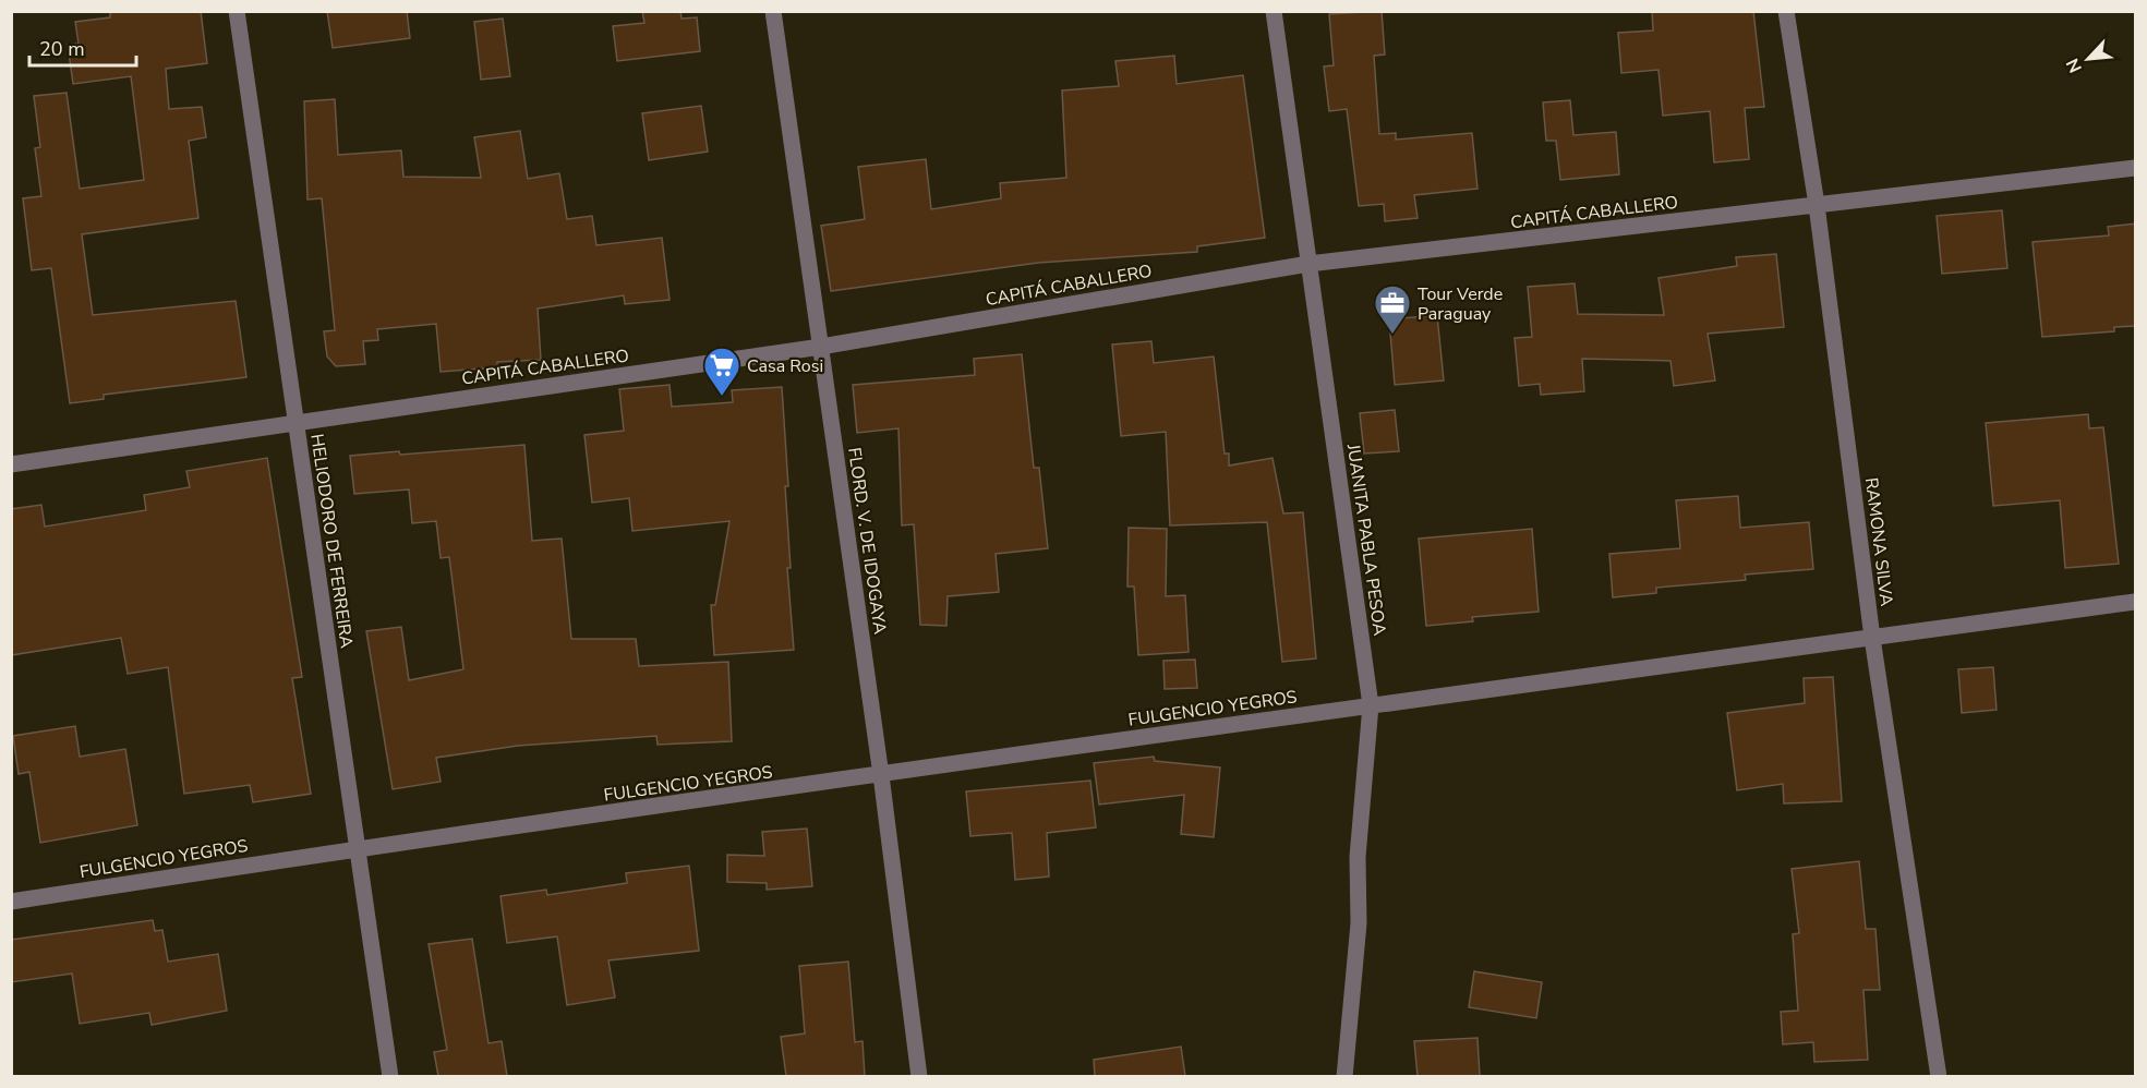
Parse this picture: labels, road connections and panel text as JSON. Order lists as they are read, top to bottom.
{
  "streets": {
    "street": [
      "CAPITÁ CABALLERO",
      "JUANITA PABLA PESOA",
      "HELIODORO DE FERREIRA",
      "FLORD. V. DE IDOGAYA",
      "RAMONA SILVA",
      "FULGENCIO YEGROS"
    ]
  },
  "crossings": [
    ["CAPITÁ CABALLERO", "JUANITA PABLA PESOA"],
    ["CAPITÁ CABALLERO", "HELIODORO DE FERREIRA"],
    ["CAPITÁ CABALLERO", "FLORD. V. DE IDOGAYA"],
    ["CAPITÁ CABALLERO", "RAMONA SILVA"],
    ["JUANITA PABLA PESOA", "FULGENCIO YEGROS"],
    ["HELIODORO DE FERREIRA", "FULGENCIO YEGROS"],
    ["FLORD. V. DE IDOGAYA", "FULGENCIO YEGROS"],
    ["RAMONA SILVA", "FULGENCIO YEGROS"]
  ],
  "places": {
    "office": ["Tour Verde Paraguay"],
    "supermarket": ["Casa Rosi"]
  },
  "scale_bar": "20 m",
  "north": "bottom left"
}
